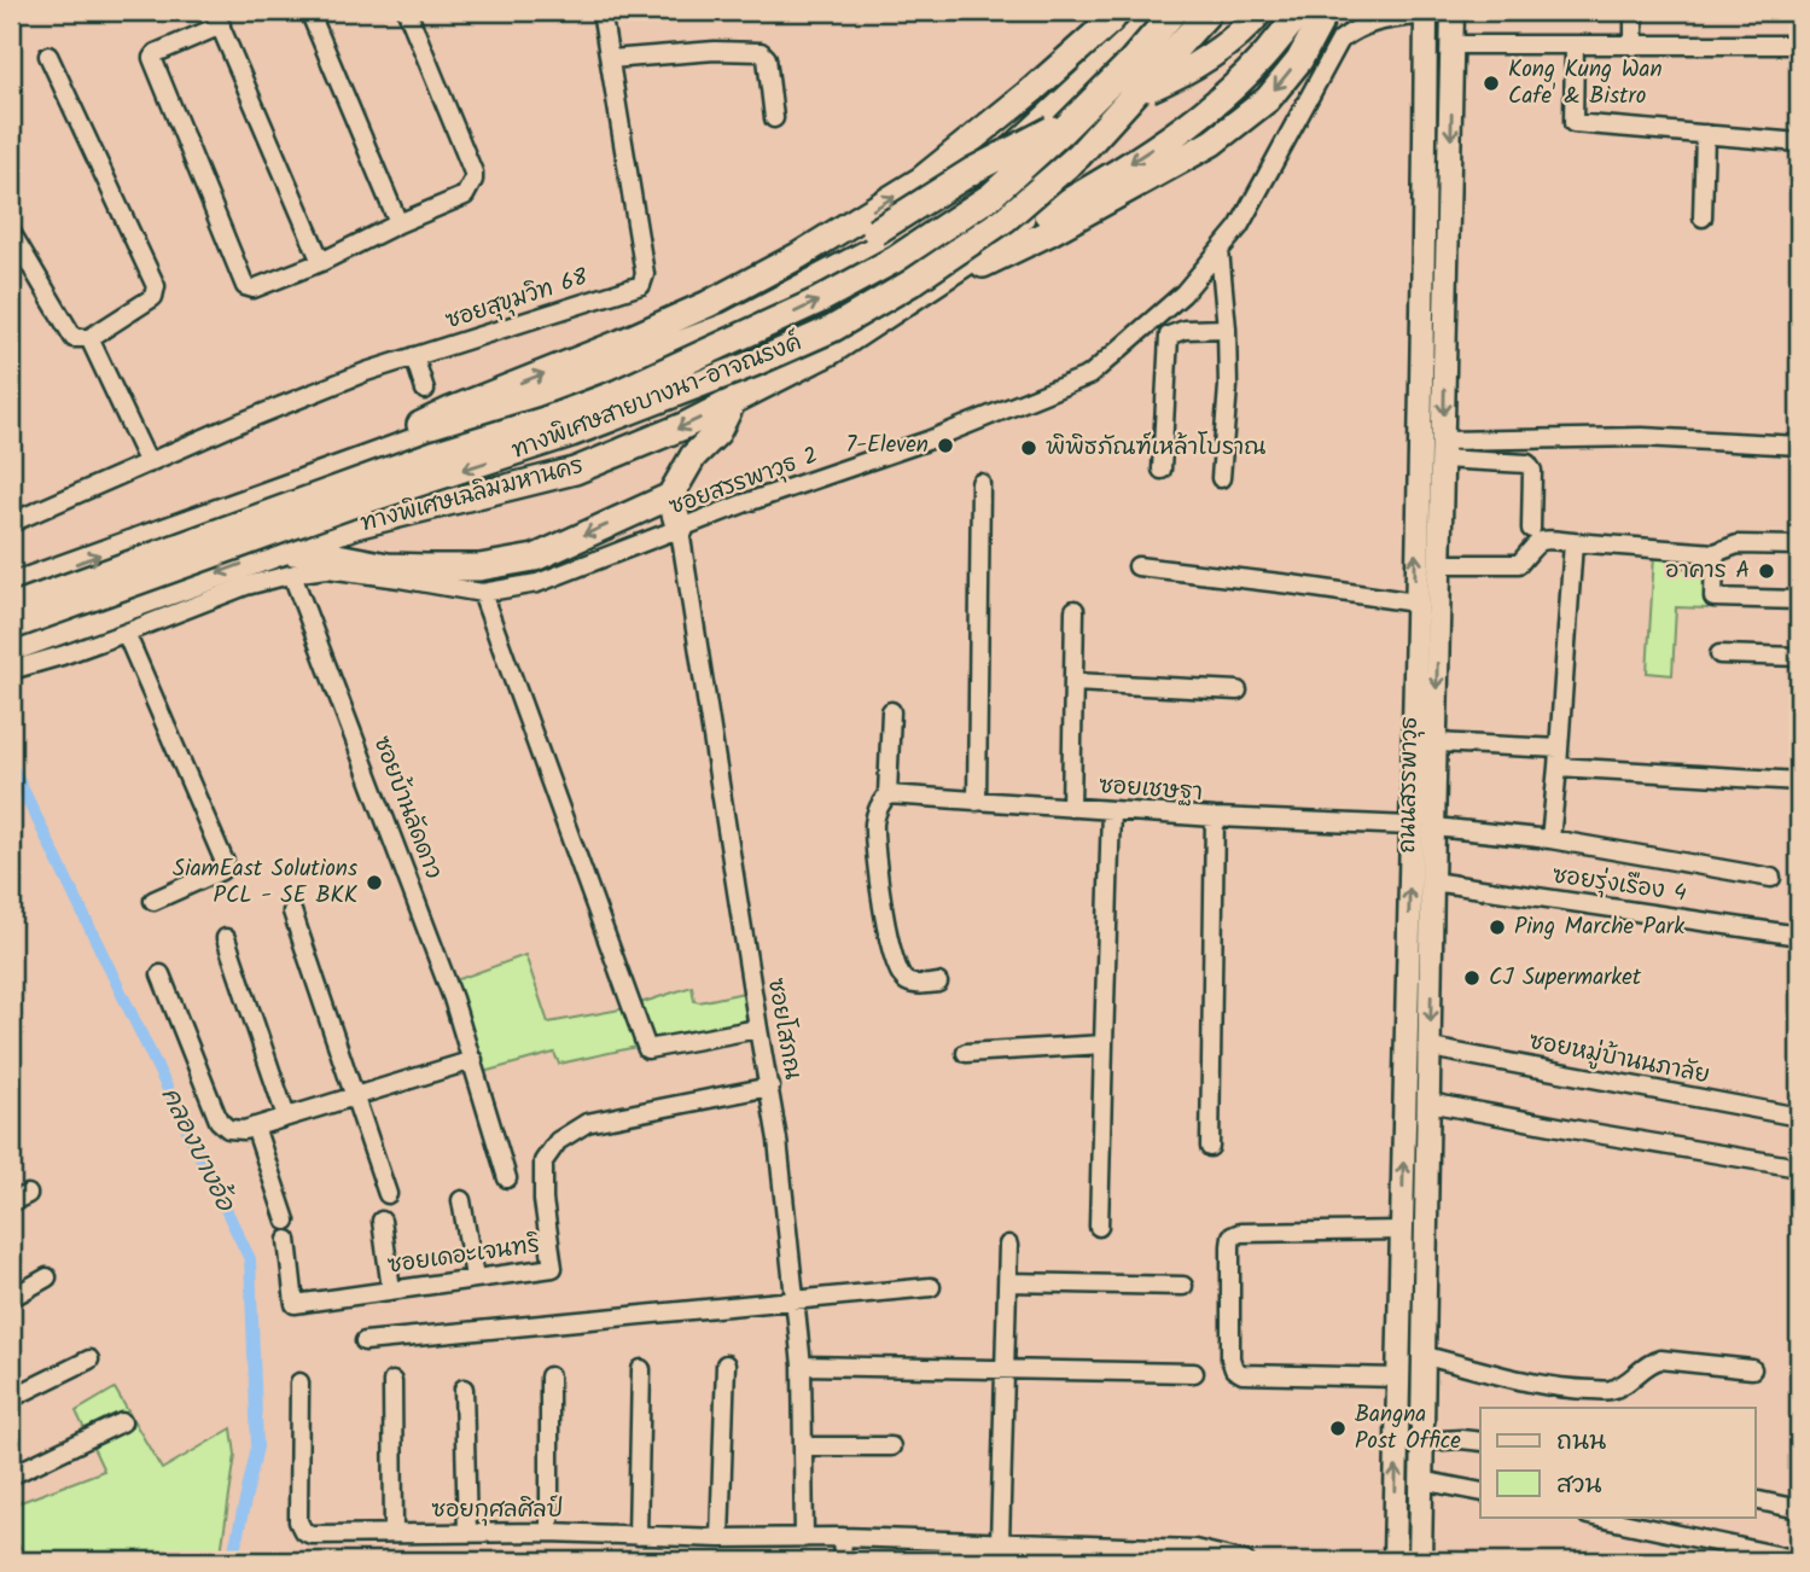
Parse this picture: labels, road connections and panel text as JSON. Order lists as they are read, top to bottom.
{
  "streets": {
    "highway": ["ทางพิเศษสายบางนา-อาจณรงค์", "ทางพิเศษเฉลิมมหานคร"],
    "main road": ["ถนนสรรพาวุธ"],
    "street": [
      "ซอยสุขุมวิท 68",
      "ซอยสรรพาวุธ 2",
      "ซอยเชษฐา",
      "ซอยบ้านลัดดาว",
      "ซอยรุ่งเรือง 4",
      "ซอยโสภณ",
      "ซอยหมู่บ้านนภาลัย",
      "ซอยเดอะเจนทริ",
      "ซอยกุศลศิลป์"
    ]
  },
  "crossings": [
    ["ซอยสรรพาวุธ 2", "ถนนสรรพาวุธ"],
    ["ซอยสรรพาวุธ 2", "ซอยบ้านลัดดาว"],
    ["ซอยสรรพาวุธ 2", "ซอยโสภณ"],
    ["ถนนสรรพาวุธ", "ซอยเชษฐา"],
    ["ถนนสรรพาวุธ", "ซอยรุ่งเรือง 4"],
    ["ถนนสรรพาวุธ", "ซอยหมู่บ้านนภาลัย"],
    ["ซอยโสภณ", "ซอยเดอะเจนทริ"],
    ["ซอยโสภณ", "ซอยกุศลศิลป์"]
  ],
  "water": ["คลองบางอ้อ"],
  "places": [
    "Kong Kung Wan Cafe' & Bistro",
    "7-Eleven",
    "พิพิธภัณฑ์เหล้าโบราณ",
    "อาคาร A",
    "SiamEast Solutions PCL - SE BKK",
    "Ping Marche Park",
    "CJ Supermarket",
    "Bangna Post Office"
  ],
  "legend": ["ถนน", "สวน"]
}
